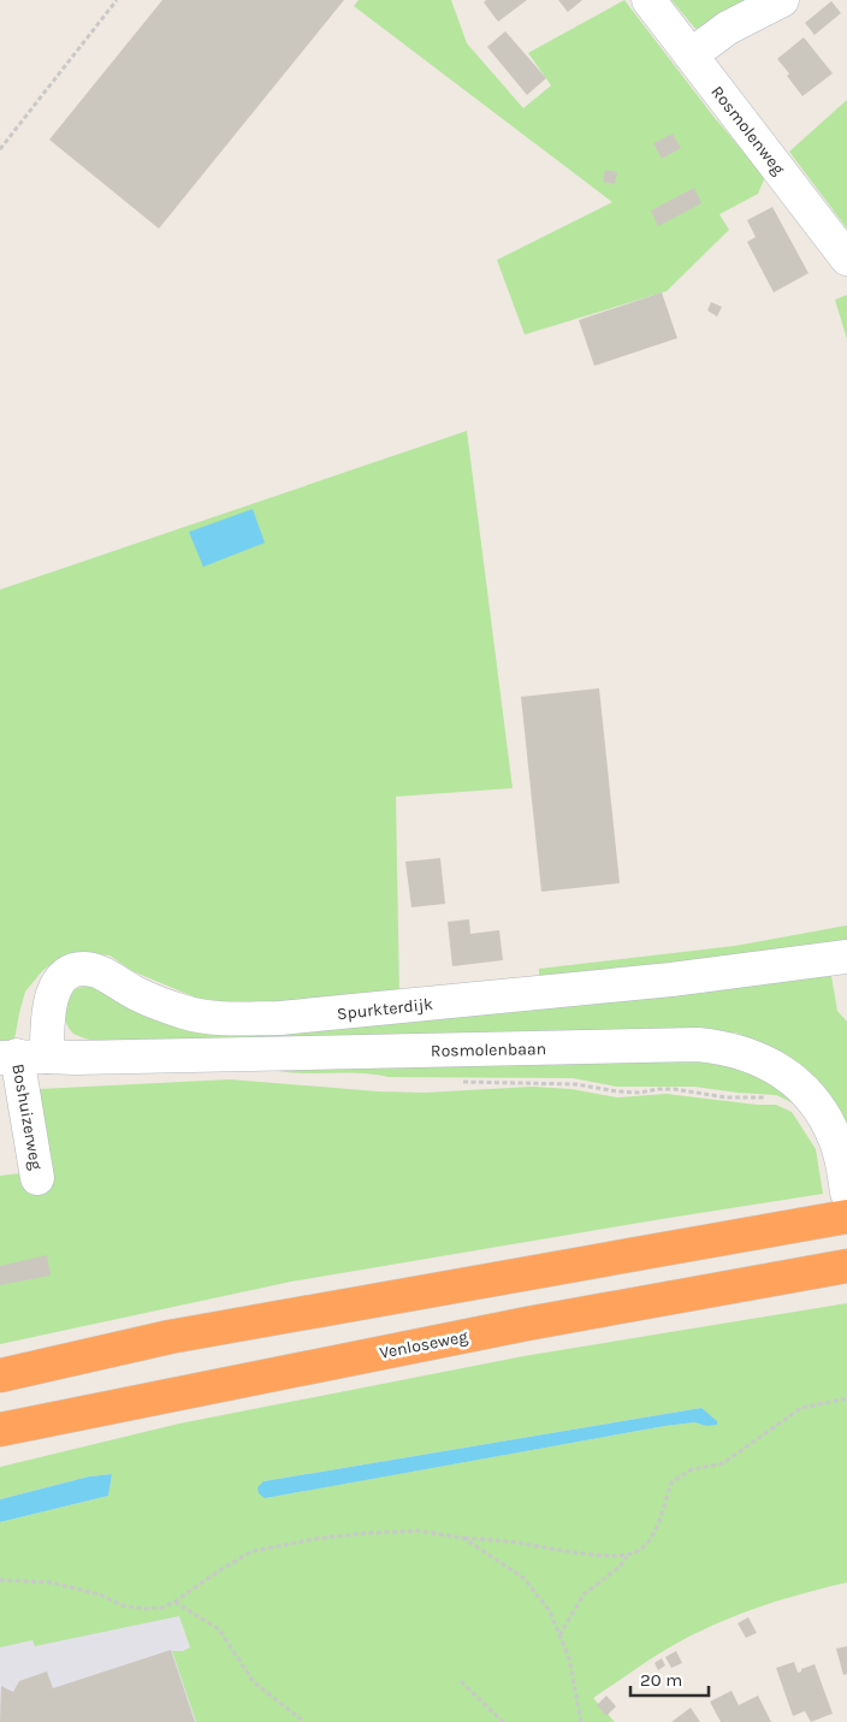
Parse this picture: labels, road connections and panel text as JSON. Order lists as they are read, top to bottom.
{
  "streets": {
    "highway": ["Venloseweg"],
    "street": [
      "Rosmolenweg",
      "Spurkterdijk",
      "Rosmolenbaan",
      "Boshuizerweg"
    ]
  },
  "crossings": [
    ["Spurkterdijk", "Rosmolenbaan"],
    ["Spurkterdijk", "Boshuizerweg"],
    ["Rosmolenbaan", "Boshuizerweg"]
  ],
  "scale_bar": "20 m"
}
